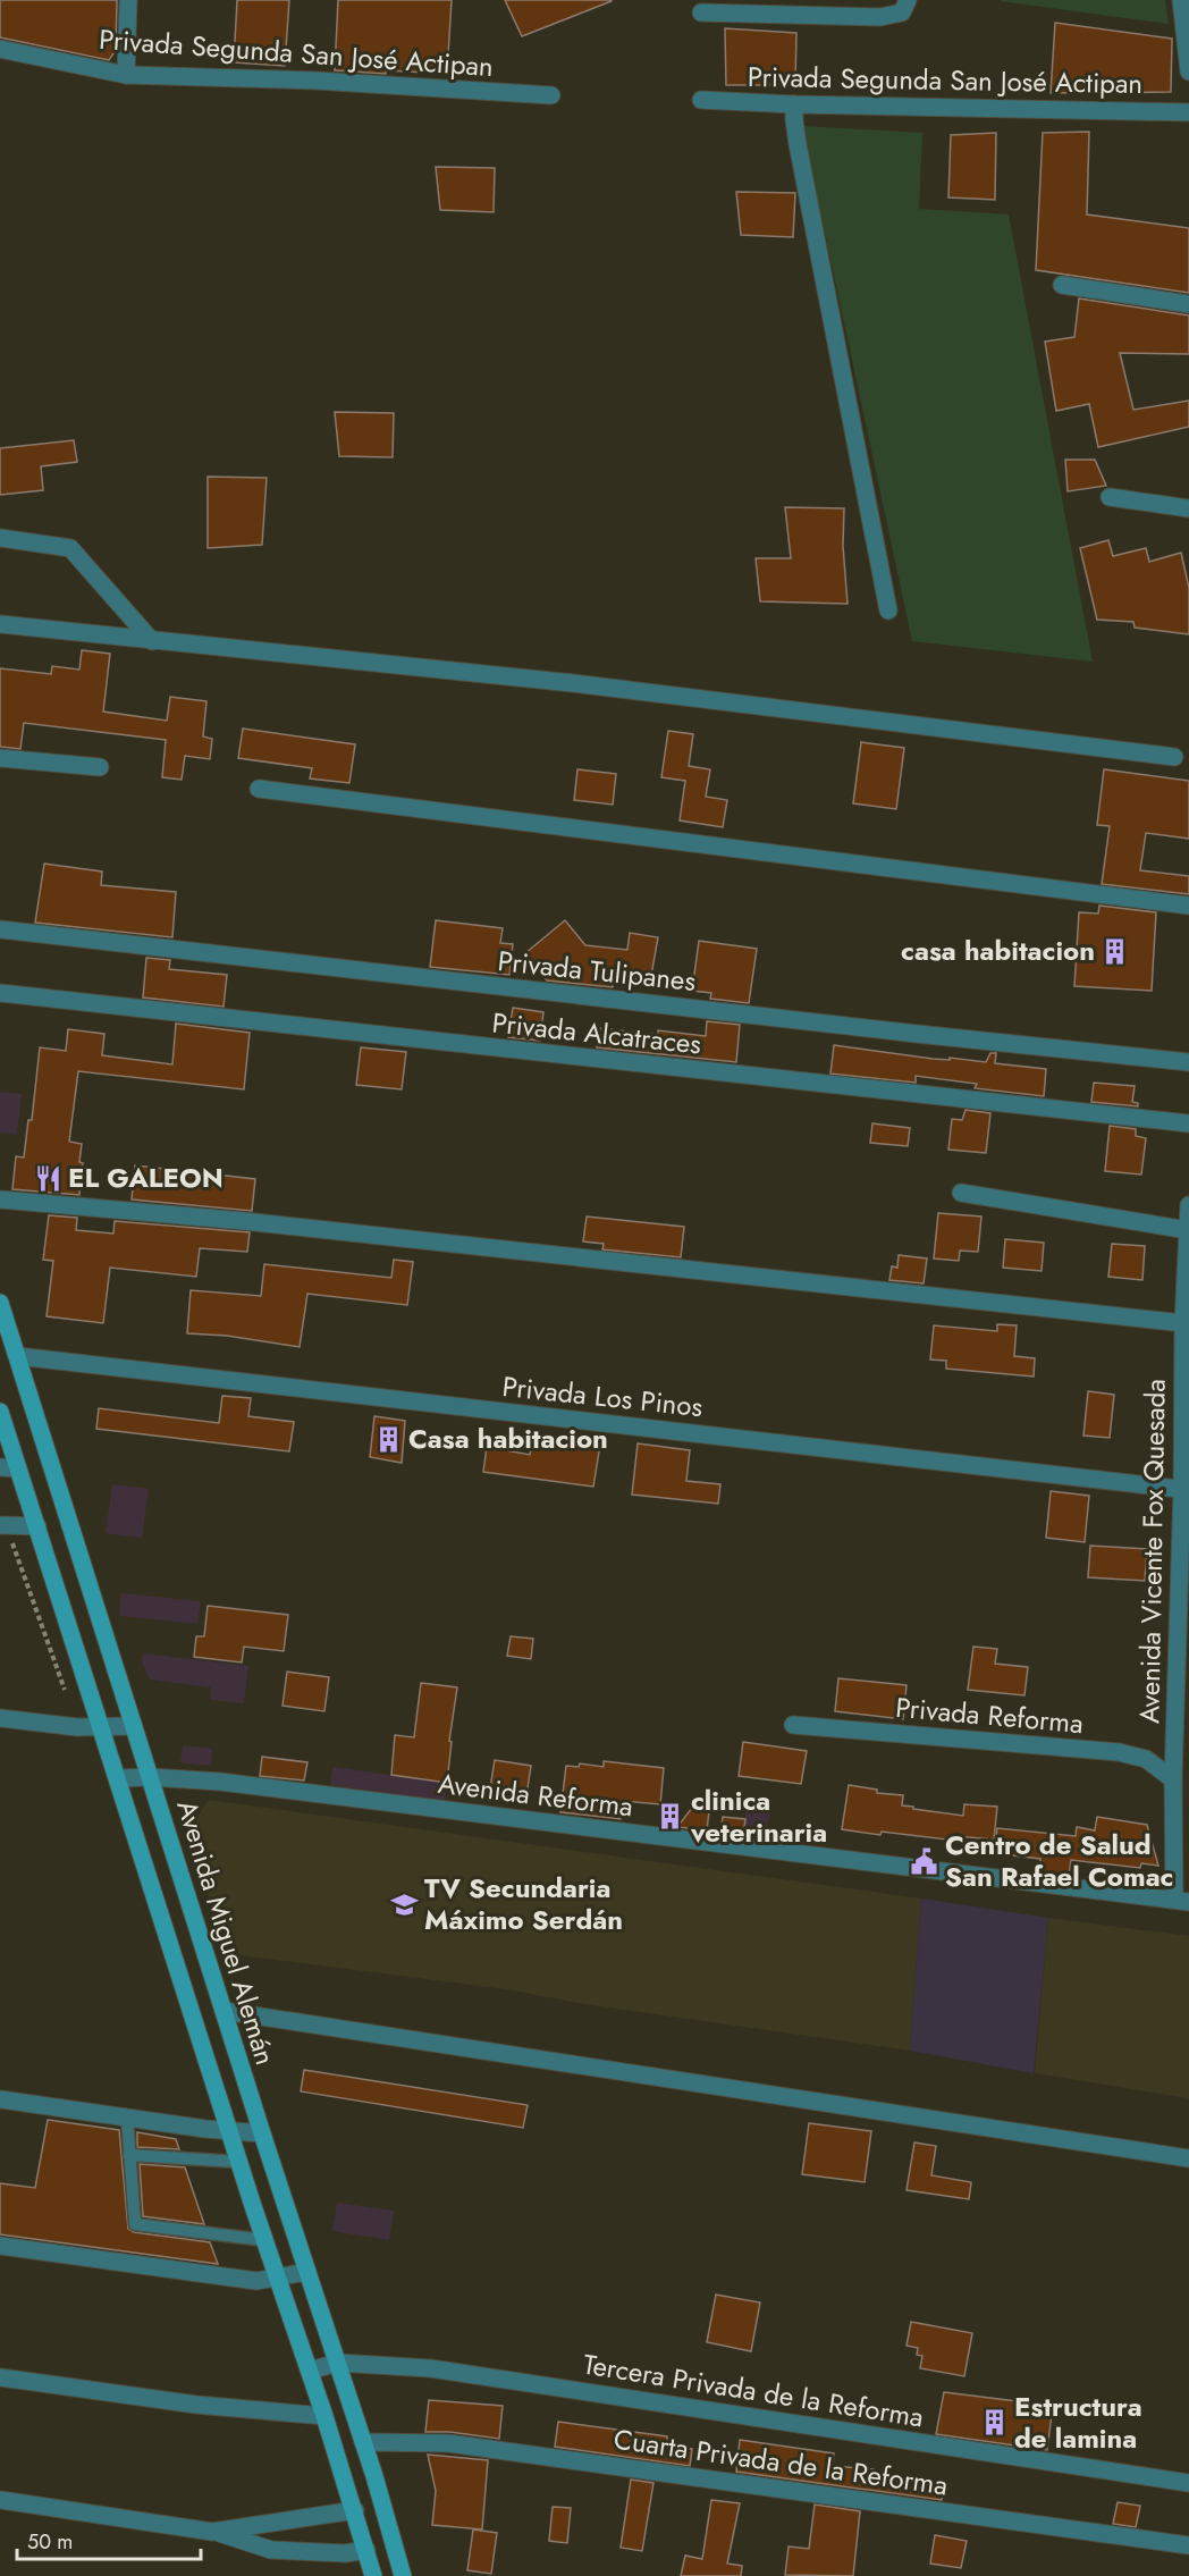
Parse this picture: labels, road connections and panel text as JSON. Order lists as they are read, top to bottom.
{
  "streets": {
    "main road": ["Avenida Miguel Alemán"],
    "street": [
      "Privada Segunda San José Actipan",
      "Privada Tulipanes",
      "Privada Alcatraces",
      "Privada Los Pinos",
      "Avenida Vicente Fox Quesada",
      "Privada Reforma",
      "Avenida Reforma",
      "Tercera Privada de la Reforma",
      "Cuarta Privada de la Reforma"
    ]
  },
  "crossings": [
    ["Privada Los Pinos", "Avenida Vicente Fox Quesada"],
    ["Privada Los Pinos", "Avenida Miguel Alemán"],
    ["Avenida Vicente Fox Quesada", "Privada Reforma"],
    ["Avenida Vicente Fox Quesada", "Avenida Reforma"],
    ["Avenida Reforma", "Avenida Miguel Alemán"],
    ["Avenida Miguel Alemán", "Tercera Privada de la Reforma"],
    ["Avenida Miguel Alemán", "Cuarta Privada de la Reforma"]
  ],
  "places": {
    "building": [
      "casa habitacion",
      "Casa habitacion",
      "clinica veterinaria",
      "Estructura de lamina"
    ],
    "restaurant": ["EL GALEON"],
    "public building": ["Centro de Salud San Rafael Comac"],
    "school or university": ["TV Secundaria Máximo Serdán"]
  },
  "scale_bar": "50 m"
}
